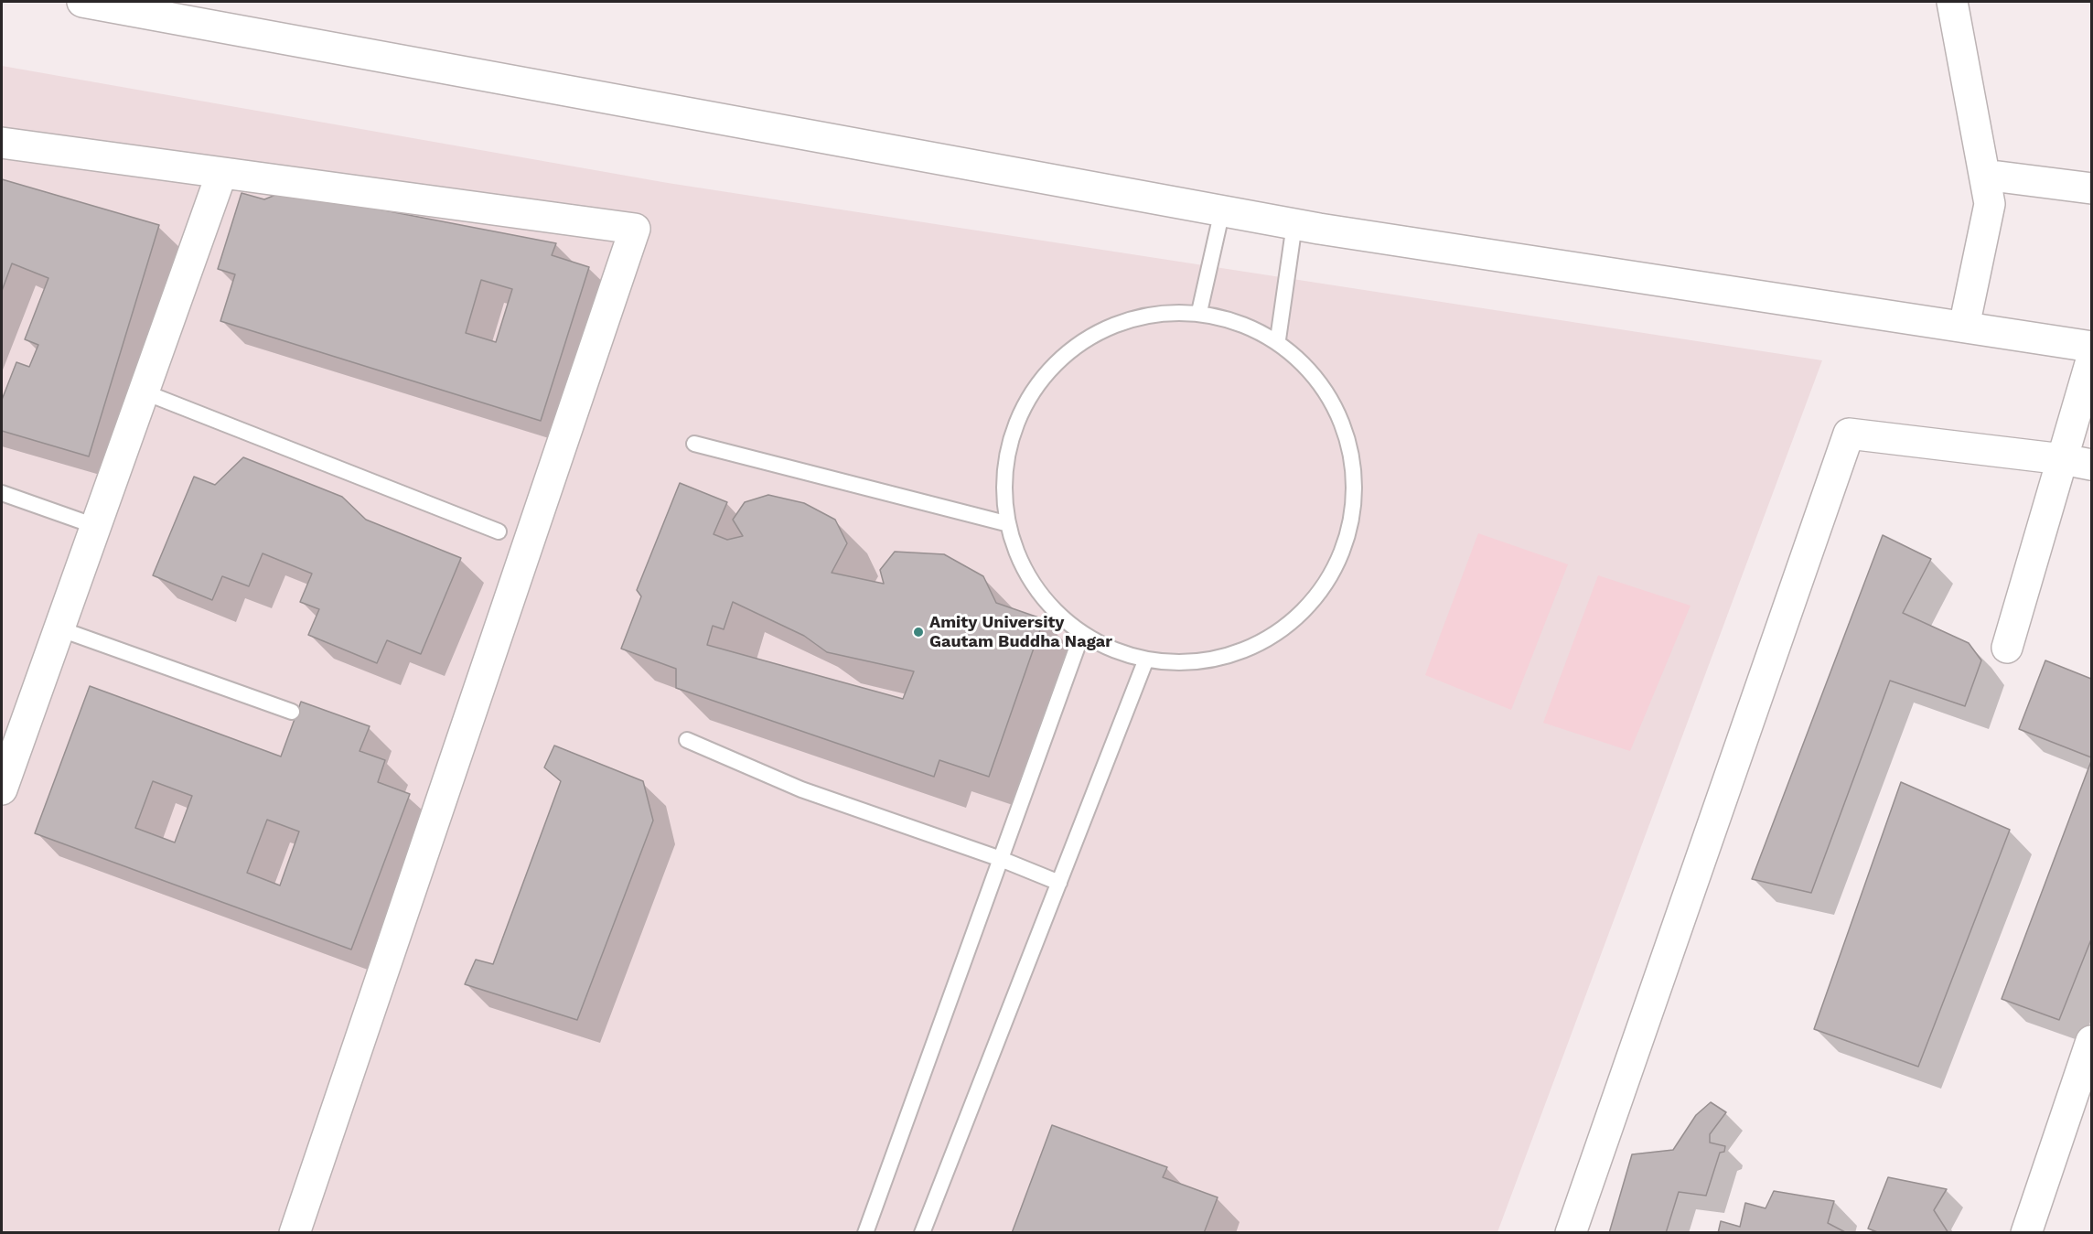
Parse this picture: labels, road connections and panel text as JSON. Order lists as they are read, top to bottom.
{
  "places": ["Amity University Gautam Buddha Nagar"]
}
